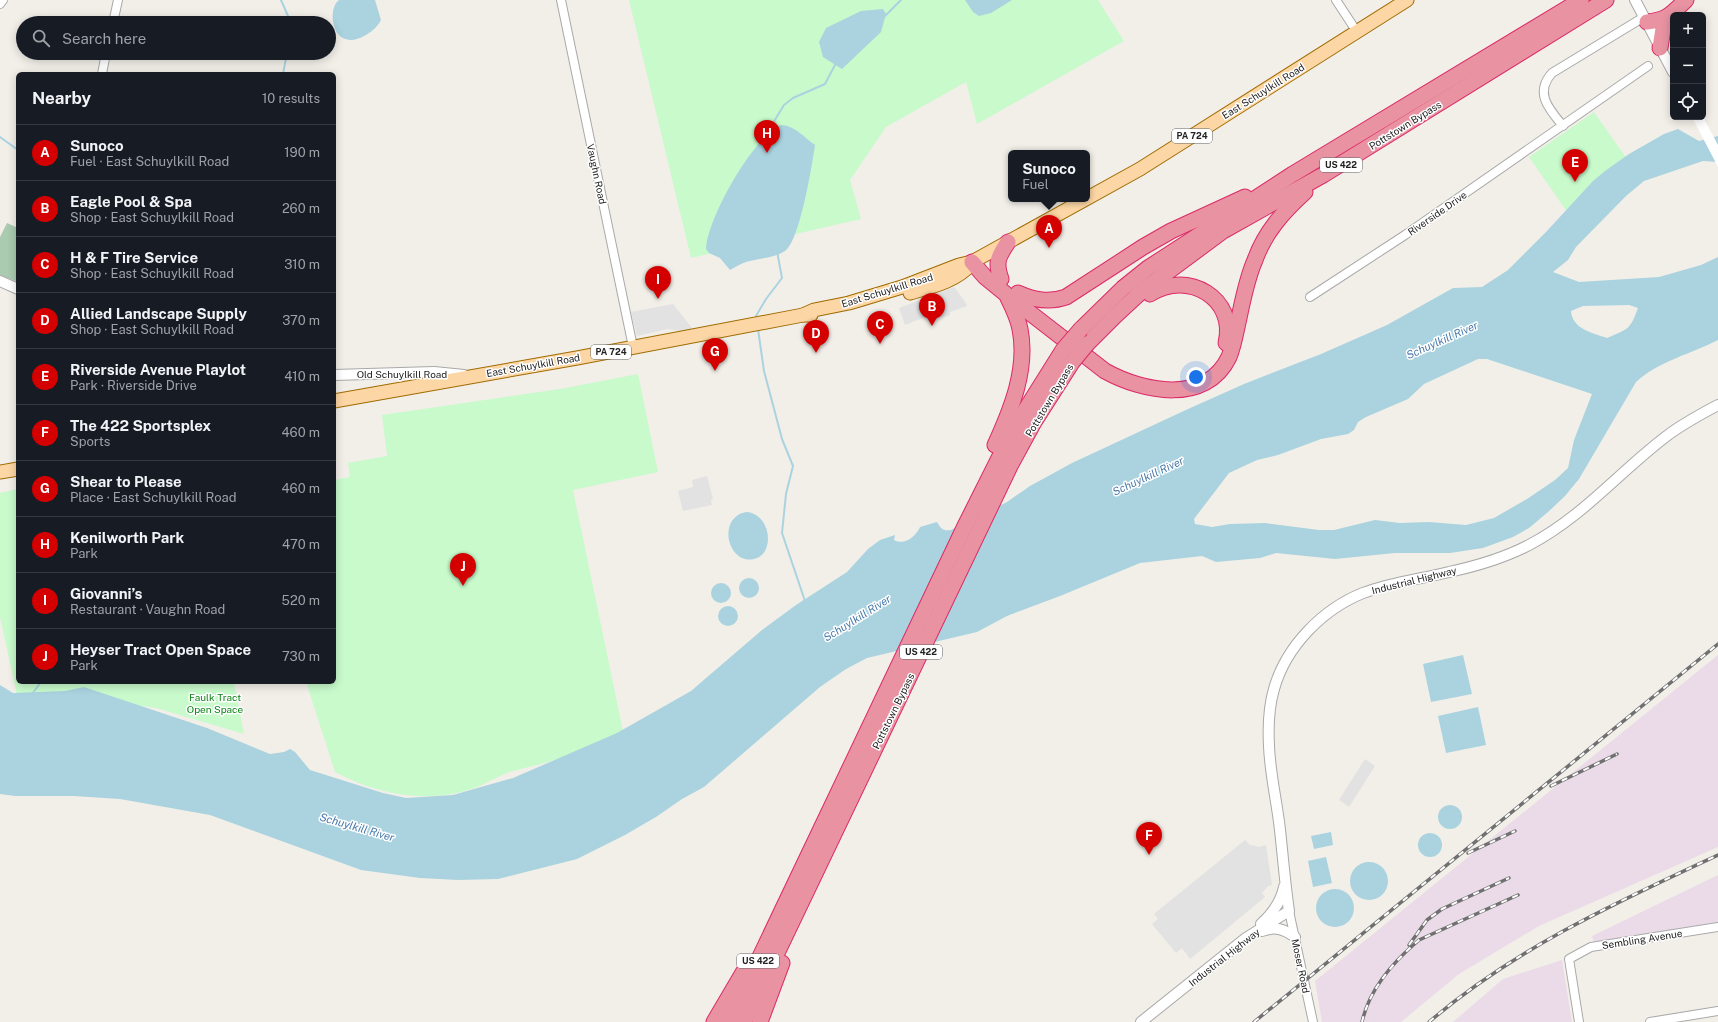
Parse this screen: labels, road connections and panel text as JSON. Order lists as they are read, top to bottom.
{
  "streets": {
    "highway": ["Pottstown Bypass", "US 422"],
    "main road": ["East Schuylkill Road", "PA 724"],
    "street": [
      "Vaughn Road",
      "Riverside Drive",
      "Old Schuylkill Road",
      "Industrial Highway",
      "Sembling Avenue",
      "Moser Road"
    ]
  },
  "crossings": [
    ["East Schuylkill Road", "Vaughn Road"],
    ["East Schuylkill Road", "Old Schuylkill Road"],
    ["Industrial Highway", "Moser Road"]
  ],
  "water": ["Schuylkill River"],
  "parks": ["Faulk Tract Open Space"],
  "page": {
    "map_buttons": ["+", "−"],
    "search": "Search here",
    "heading": ["Nearby", "10 results"],
    "pins": [
      "H",
      "E",
      "A",
      "I",
      "B",
      "C",
      "D",
      "G",
      "J",
      "F"
    ],
    "list": [
      {
        "mark": "A",
        "name": "Sunoco",
        "note": "Fuel · East Schuylkill Road",
        "value": "190 m"
      },
      {
        "mark": "B",
        "name": "Eagle Pool & Spa",
        "note": "Shop · East Schuylkill Road",
        "value": "260 m"
      },
      {
        "mark": "C",
        "name": "H & F Tire Service",
        "note": "Shop · East Schuylkill Road",
        "value": "310 m"
      },
      {
        "mark": "D",
        "name": "Allied Landscape Supply",
        "note": "Shop · East Schuylkill Road",
        "value": "370 m"
      },
      {
        "mark": "E",
        "name": "Riverside Avenue Playlot",
        "note": "Park · Riverside Drive",
        "value": "410 m"
      },
      {
        "mark": "F",
        "name": "The 422 Sportsplex",
        "note": "Sports",
        "value": "460 m"
      },
      {
        "mark": "G",
        "name": "Shear to Please",
        "note": "Place · East Schuylkill Road",
        "value": "460 m"
      },
      {
        "mark": "H",
        "name": "Kenilworth Park",
        "note": "Park",
        "value": "470 m"
      },
      {
        "mark": "I",
        "name": "Giovanni’s",
        "note": "Restaurant · Vaughn Road",
        "value": "520 m"
      },
      {
        "mark": "J",
        "name": "Heyser Tract Open Space",
        "note": "Park",
        "value": "730 m"
      }
    ],
    "popup": ["Sunoco", "Fuel"]
  }
}
